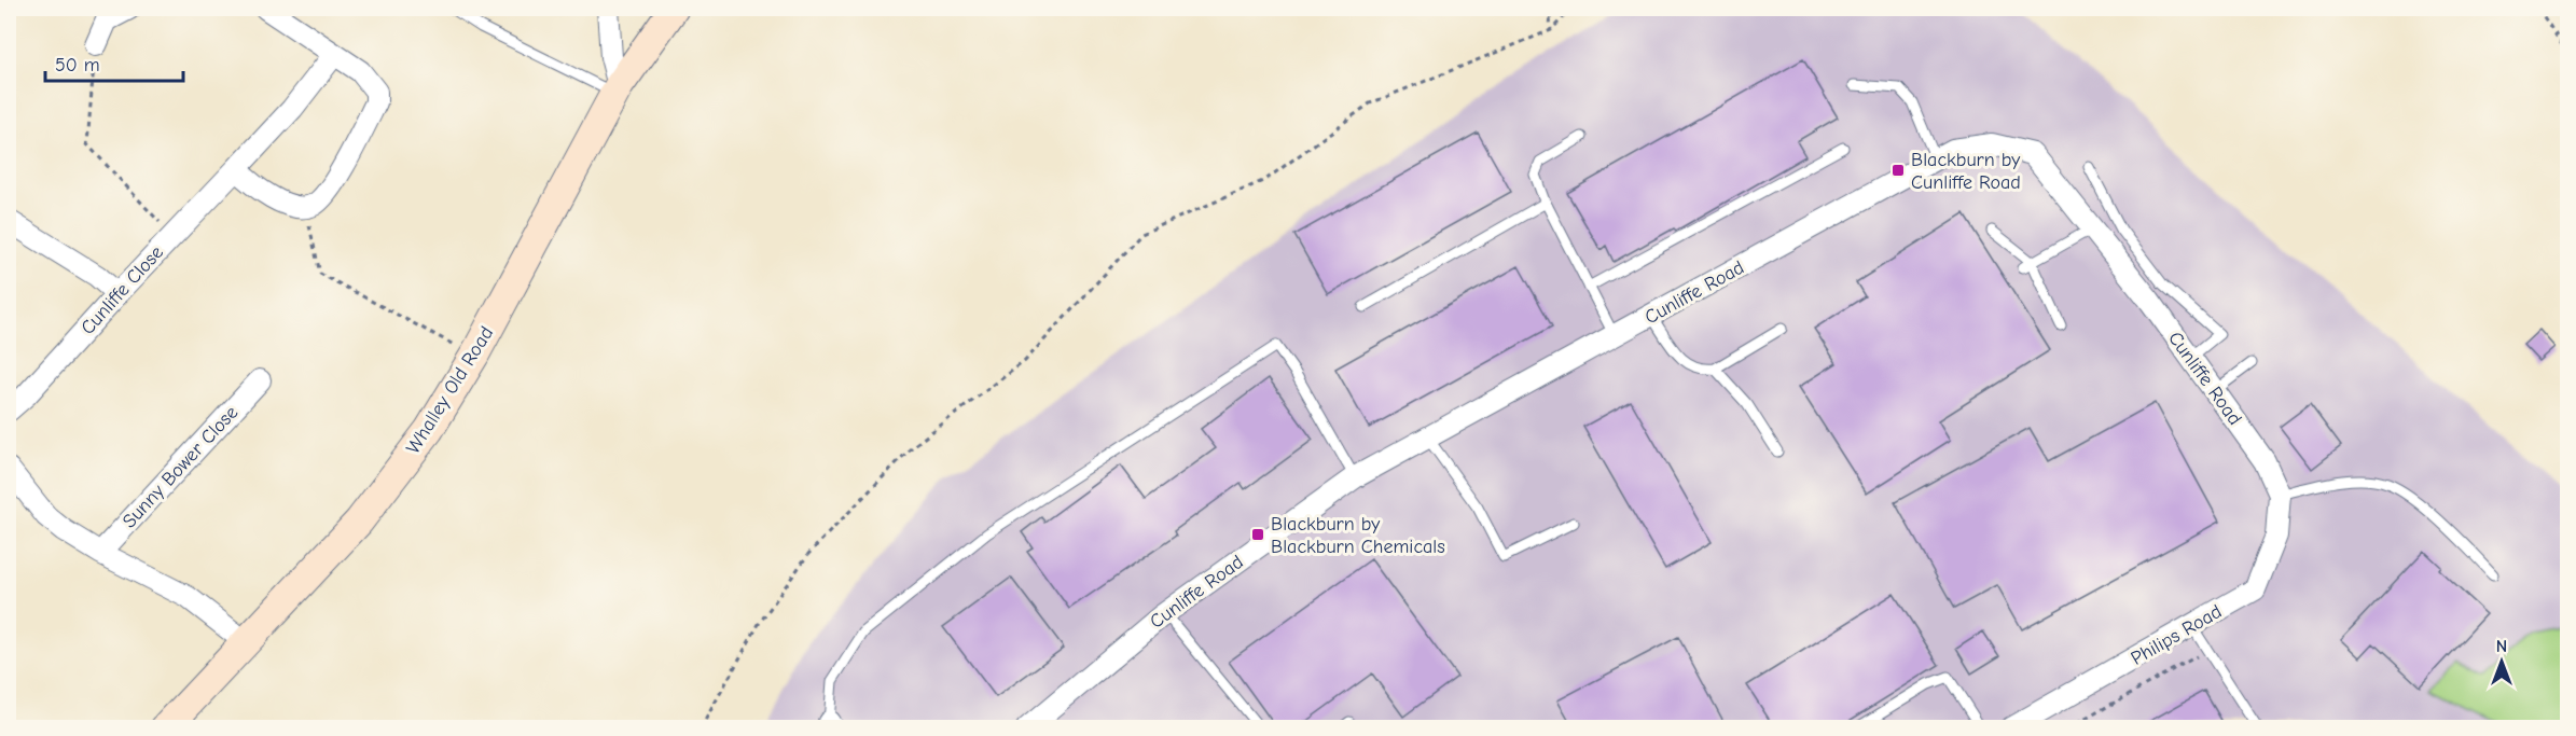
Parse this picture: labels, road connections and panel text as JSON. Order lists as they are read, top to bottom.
{
  "streets": {
    "street": [
      "Cunliffe Close",
      "Cunliffe Road",
      "Whalley Old Road",
      "Sunny Bower Close",
      "Philips Road"
    ]
  },
  "crossings": [
    ["Cunliffe Road", "Philips Road"]
  ],
  "places": {
    "transit": ["Blackburn by Cunliffe Road", "Blackburn by Blackburn Chemicals"]
  },
  "scale_bar": "50 m",
  "north": "top"
}
